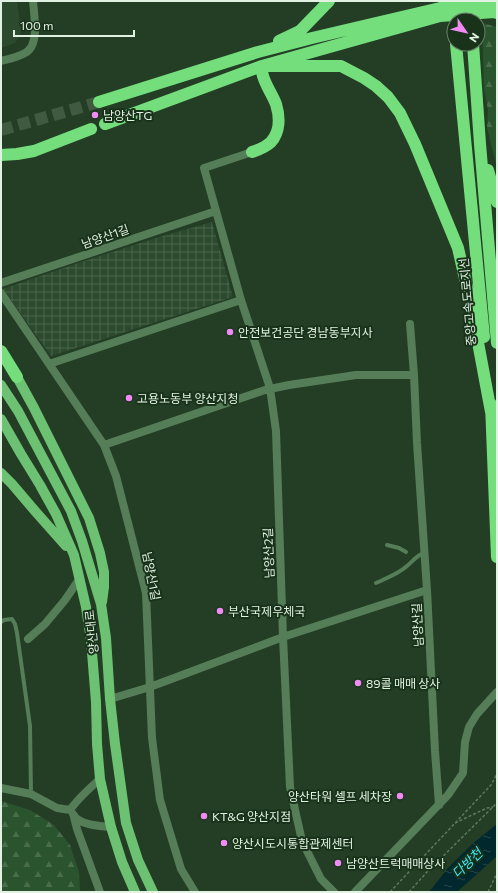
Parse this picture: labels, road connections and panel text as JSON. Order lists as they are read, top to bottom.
{
  "streets": {
    "highway": ["중앙고속도로지선"],
    "main road": ["양산대로"],
    "street": ["남양산1길", "남양산2길", "남양산길"]
  },
  "crossings": [
    ["남양산1길", "남양산2길"]
  ],
  "water": ["다방천"],
  "places": [
    "남양산TG",
    "안전보건공단 경남동부지사",
    "고용노동부 양산지청",
    "부산국제우체국",
    "89콜 매매 상사",
    "양산타워 셀프 세차장",
    "KT&G 양산지점",
    "양산시도시통합관제센터",
    "남양산트럭매매상사"
  ],
  "scale_bar": "100 m",
  "north": "bottom right"
}
